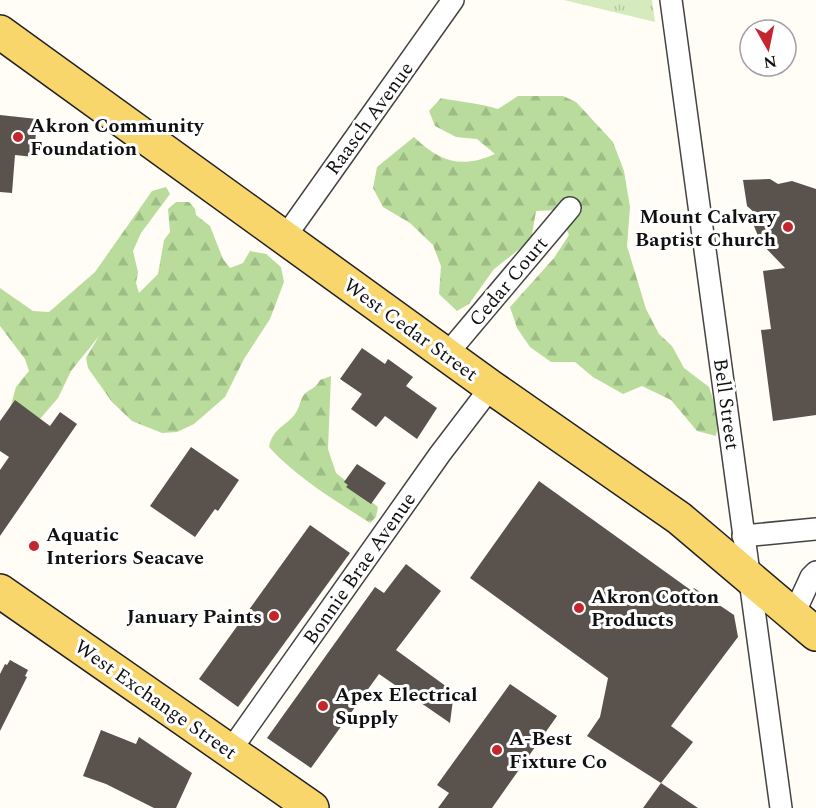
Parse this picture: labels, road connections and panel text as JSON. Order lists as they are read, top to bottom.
{
  "streets": {
    "main road": ["West Cedar Street", "West Exchange Street"],
    "street": [
      "Raasch Avenue",
      "Cedar Court",
      "Bell Street",
      "Bonnie Brae Avenue"
    ]
  },
  "crossings": [
    ["Raasch Avenue", "West Cedar Street"],
    ["Cedar Court", "West Cedar Street"],
    ["West Cedar Street", "Bell Street"],
    ["West Cedar Street", "Bonnie Brae Avenue"],
    ["Bonnie Brae Avenue", "West Exchange Street"]
  ],
  "places": [
    "Akron Community Foundation",
    "Mount Calvary Baptist Church",
    "Aquatic Interiors Seacave",
    "Akron Cotton Products",
    "January Paints",
    "Apex Electrical Supply",
    "A-Best Fixture Co"
  ],
  "north": "bottom"
}
